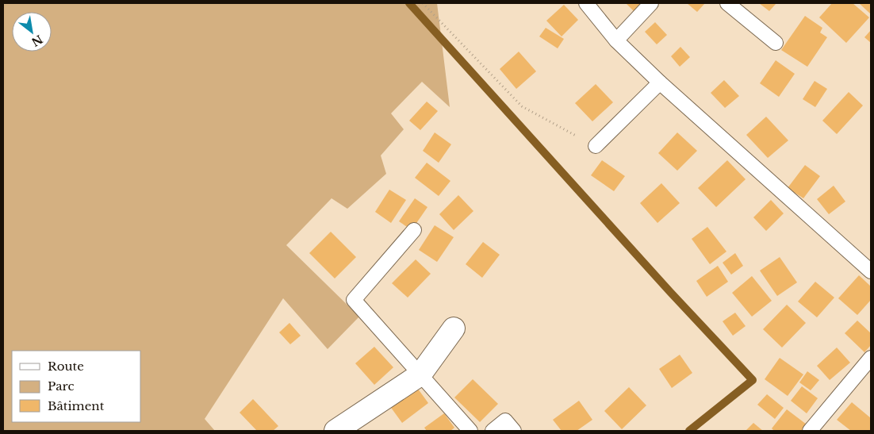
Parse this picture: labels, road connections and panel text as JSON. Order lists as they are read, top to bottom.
{
  "legend": ["Route", "Parc", "Bâtiment"],
  "north": "bottom right"
}
